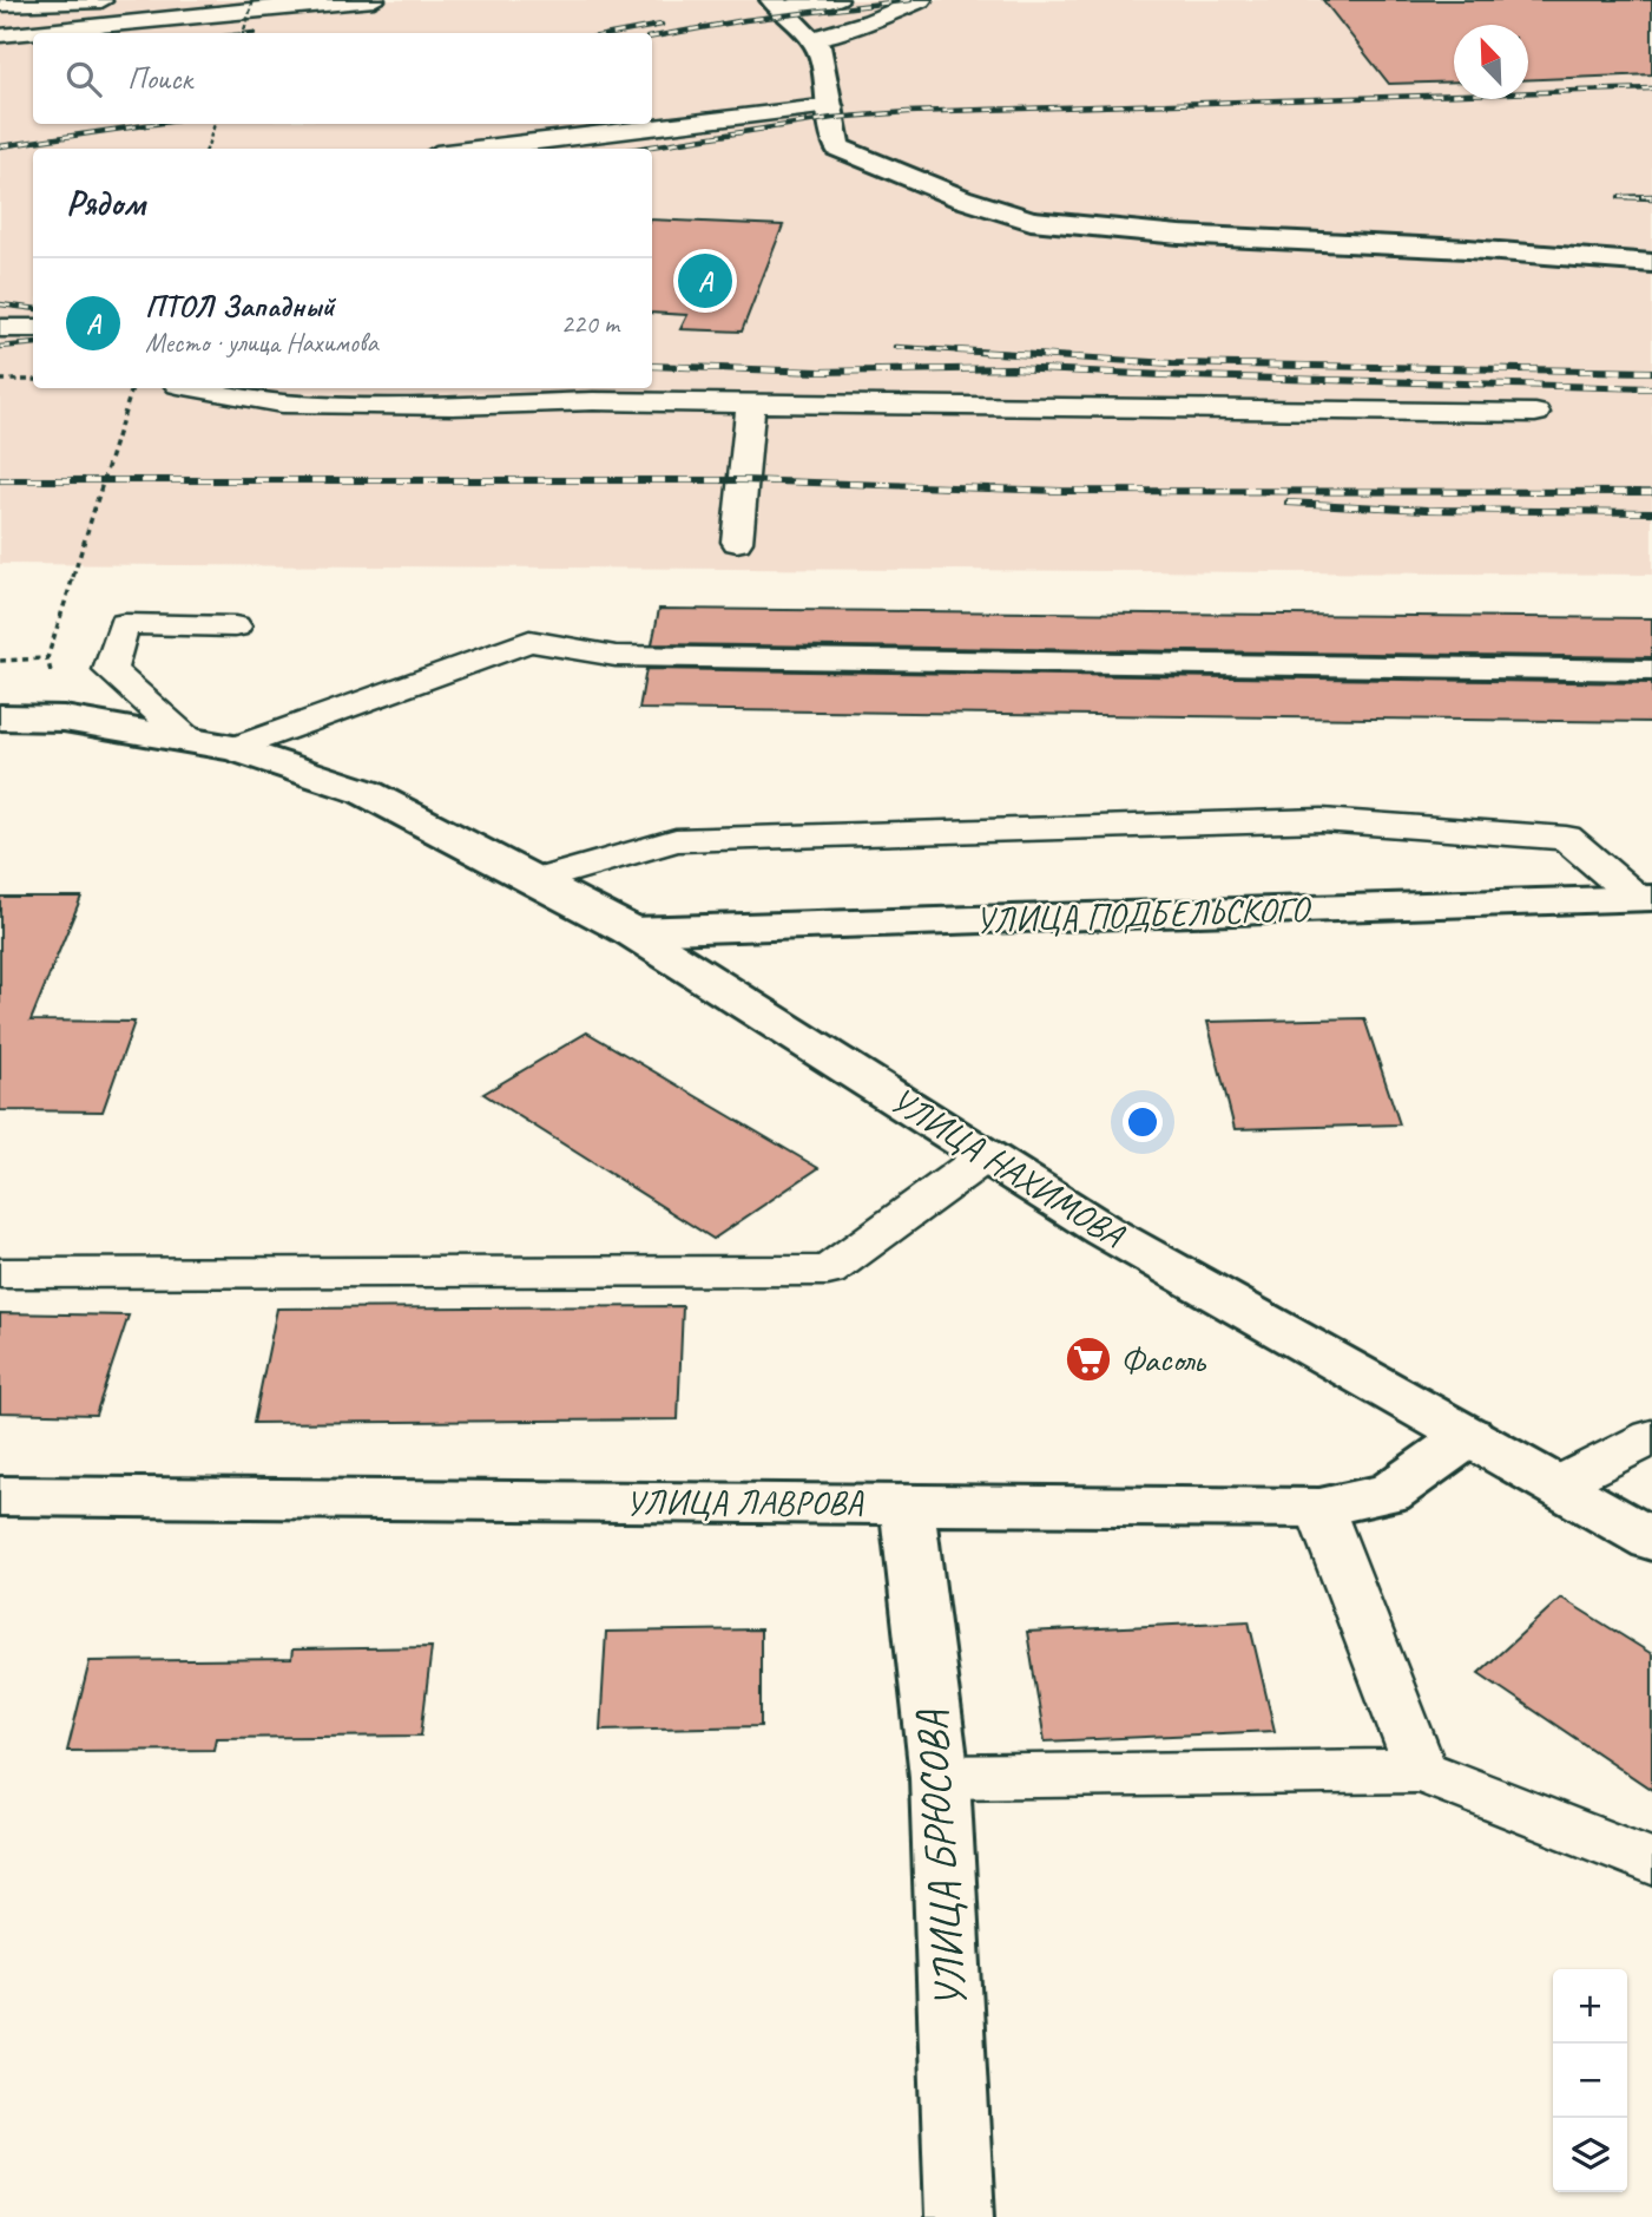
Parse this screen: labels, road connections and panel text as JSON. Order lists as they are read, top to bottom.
{
  "streets": {
    "street": [
      "УЛИЦА ПОДБЕЛЬСКОГО",
      "УЛИЦА НАХИМОВА",
      "УЛИЦА ЛАВРОВА",
      "УЛИЦА БРЮСОВА"
    ]
  },
  "crossings": [
    ["УЛИЦА ПОДБЕЛЬСКОГО", "УЛИЦА НАХИМОВА"],
    ["УЛИЦА НАХИМОВА", "УЛИЦА ЛАВРОВА"],
    ["УЛИЦА ЛАВРОВА", "УЛИЦА БРЮСОВА"]
  ],
  "places": {
    "supermarket": ["Фасоль"]
  },
  "north": "top left",
  "page": {
    "search": "Поиск",
    "heading": "Рядом",
    "pins": "A",
    "list": [
      {
        "mark": "A",
        "name": "ПТОЛ Западный",
        "note": "Место · улица Нахимова",
        "value": "220 m"
      }
    ],
    "map_buttons": ["+", "−"]
  }
}
